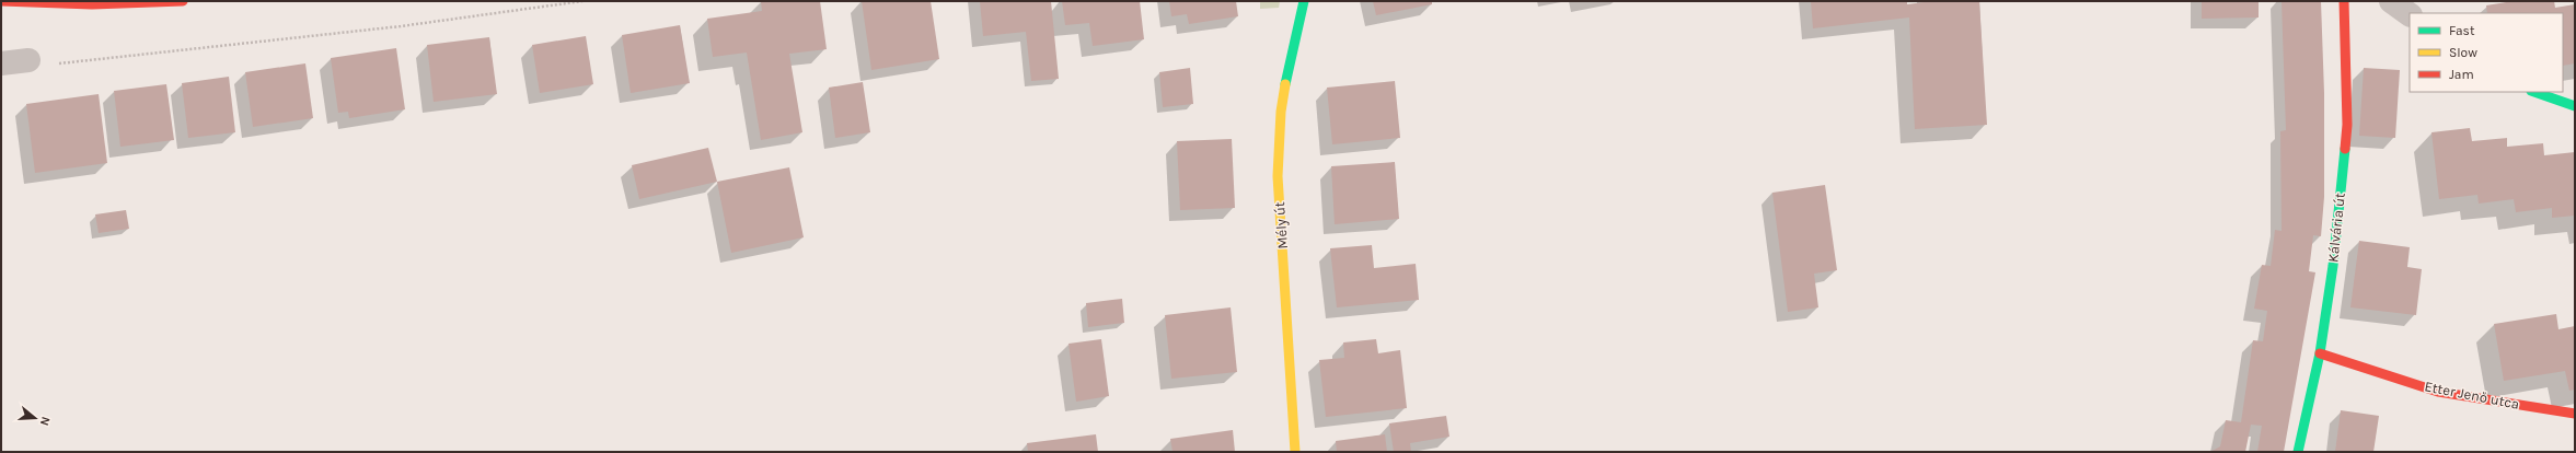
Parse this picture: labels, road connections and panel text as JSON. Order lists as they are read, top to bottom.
{
  "streets": {
    "street": ["Mély út", "Kálvária út", "Etter Jenő utca"]
  },
  "crossings": [
    ["Kálvária út", "Etter Jenő utca"]
  ],
  "legend": ["Fast", "Slow", "Jam"],
  "north": "right"
}
